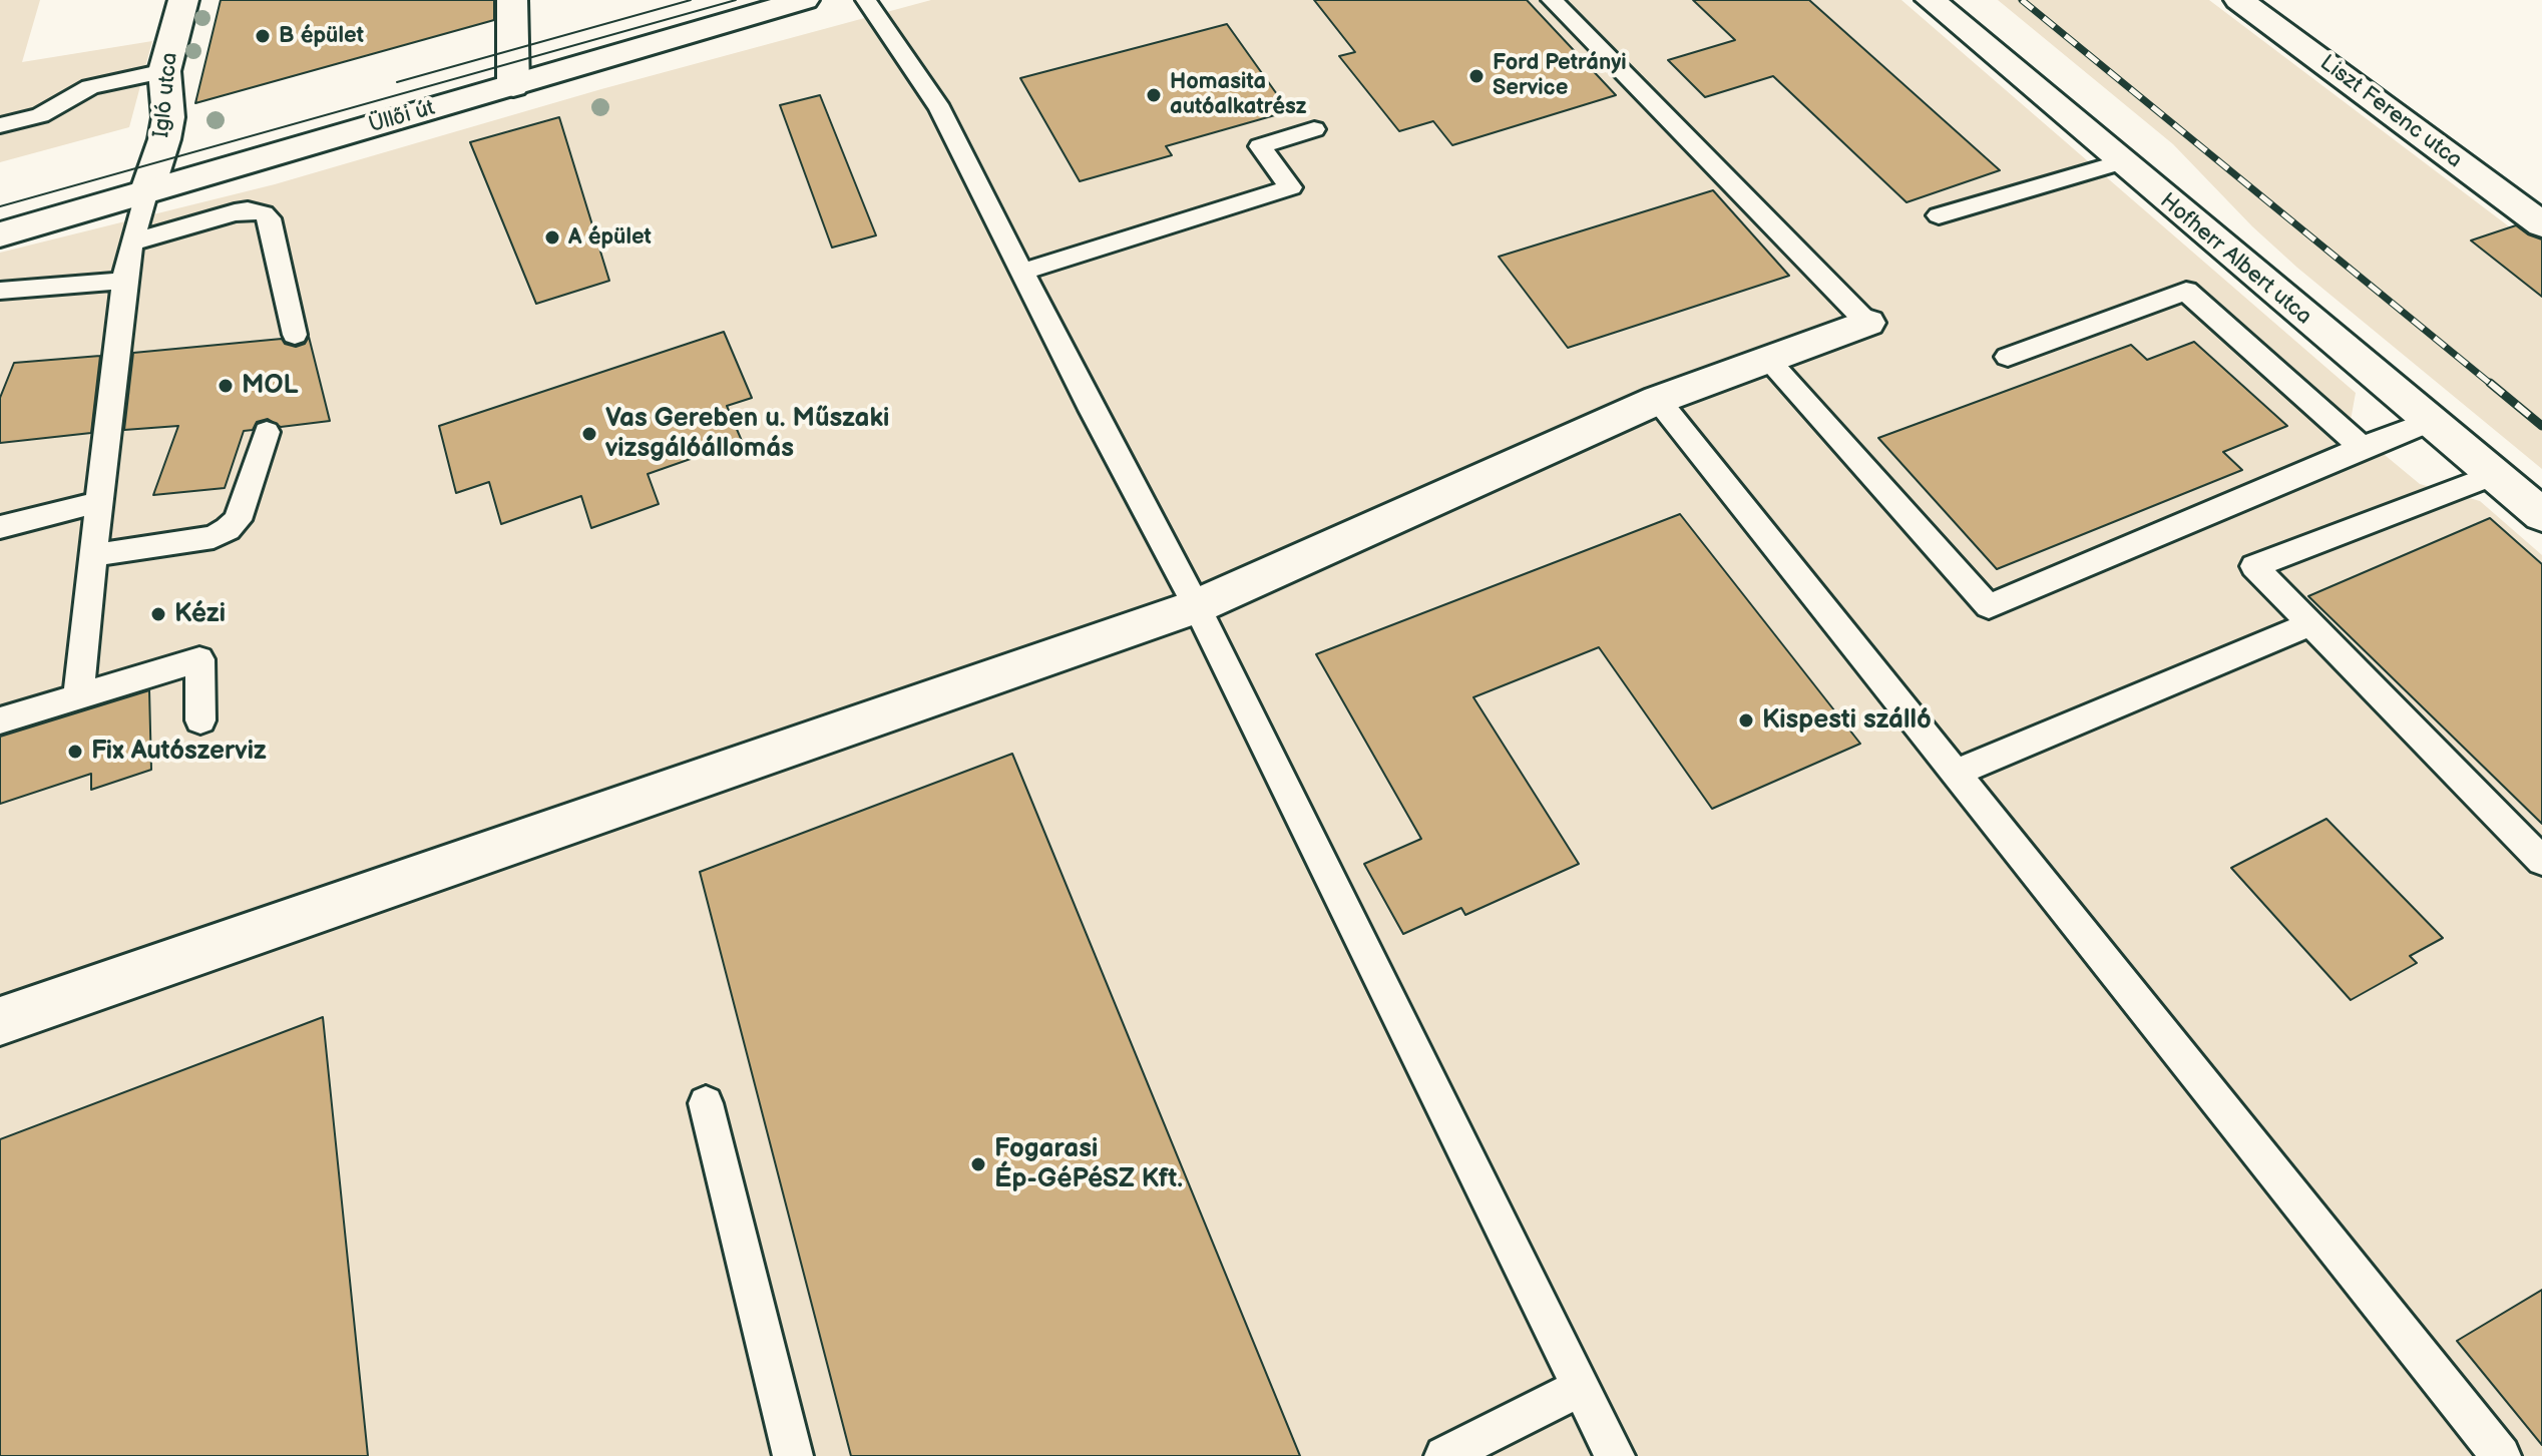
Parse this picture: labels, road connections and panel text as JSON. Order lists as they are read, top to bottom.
{
  "streets": {
    "street": [
      "Igló utca",
      "Liszt Ferenc utca",
      "Üllői út",
      "Hofherr Albert utca"
    ]
  },
  "crossings": [
    ["Igló utca", "Üllői út"]
  ],
  "places": [
    "B épület",
    "Ford Petrányi Service",
    "Homasita autóalkatrész",
    "A épület",
    "MOL",
    "Vas Gereben u. Műszaki vizsgálóállomás",
    "Kézi",
    "Kispesti szálló",
    "Fix Autószerviz",
    "Fogarasi Ép-GéPéSZ Kft."
  ]
}
